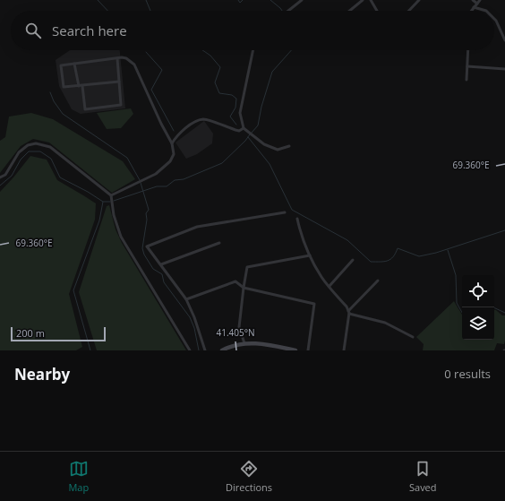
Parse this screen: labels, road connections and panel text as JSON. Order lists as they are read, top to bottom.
{
  "scale_bar": "200 m",
  "page": {
    "search": "Search here",
    "scale": "200 m",
    "heading": ["Nearby", "0 results"],
    "nav": ["Map", "Directions", "Saved"]
  },
  "coordinates": ["69.360°E", "41.405°N"]
}
